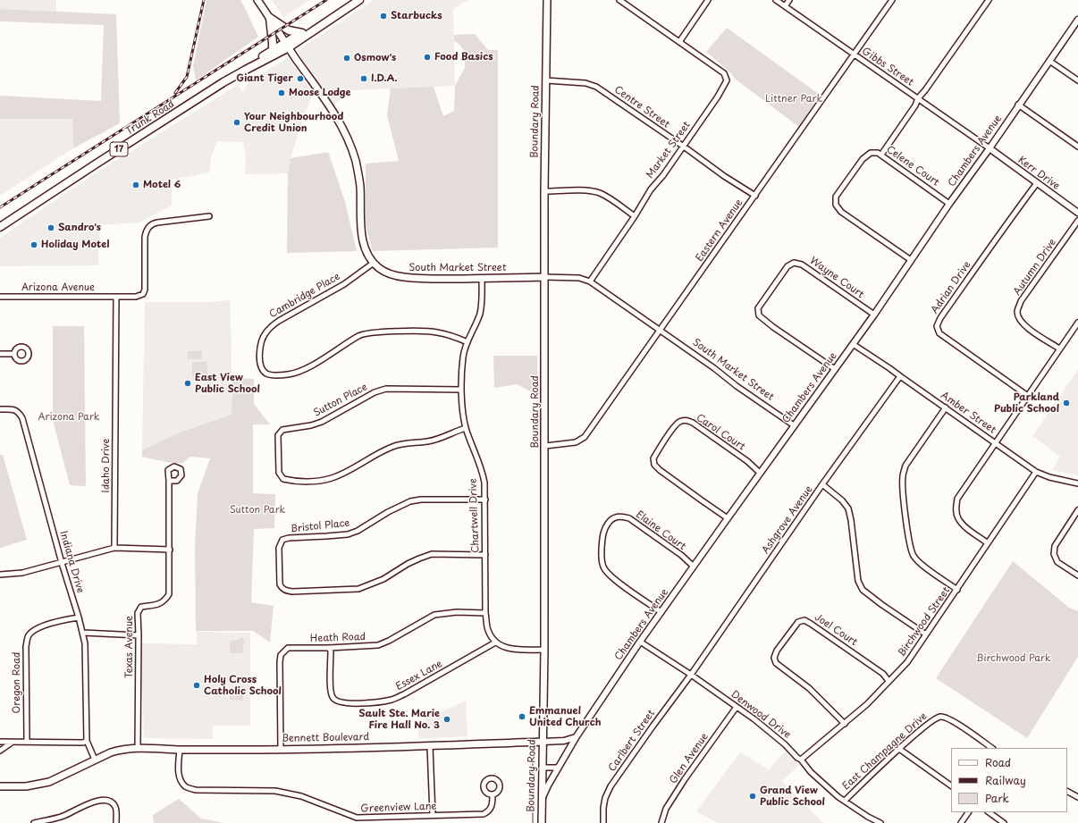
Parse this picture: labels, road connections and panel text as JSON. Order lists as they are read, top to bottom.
{
  "streets": {
    "highway": ["Trunk Road", "17"],
    "main road": ["Boundary Road", "South Market Street", "Bennett Boulevard"],
    "street": [
      "Gibbs Street",
      "Centre Street",
      "Market Street",
      "Chambers Avenue",
      "Celene Court",
      "Kerr Drive",
      "Eastern Avenue",
      "Autumn Drive",
      "Wayne Court",
      "Arizona Avenue",
      "Adrian Drive",
      "Cambridge Place",
      "Sutton Place",
      "Amber Street",
      "Carol Court",
      "Idaho Drive",
      "Chartwell Drive",
      "Ashgrove Avenue",
      "Bristol Place",
      "Elaine Court",
      "Indiana Drive",
      "Birchwood Street",
      "Joel Court",
      "Heath Road",
      "Texas Avenue",
      "Essex Lane",
      "Oregon Road",
      "Denwood Drive",
      "Carlbert Street",
      "East Champagne Drive",
      "Glen Avenue",
      "Greenview Lane"
    ]
  },
  "crossings": [
    ["Gibbs Street", "Chambers Avenue"],
    ["Gibbs Street", "Kerr Drive"],
    ["Gibbs Street", "Eastern Avenue"],
    ["Centre Street", "Boundary Road"],
    ["Centre Street", "Market Street"],
    ["Centre Street", "Eastern Avenue"],
    ["Trunk Road", "South Market Street"],
    ["Boundary Road", "Chambers Avenue"],
    ["Boundary Road", "Eastern Avenue"],
    ["Boundary Road", "South Market Street"],
    ["Boundary Road", "Bennett Boulevard"],
    ["Market Street", "South Market Street"],
    ["Chambers Avenue", "Celene Court"],
    ["Chambers Avenue", "Kerr Drive"],
    ["Chambers Avenue", "South Market Street"],
    ["Chambers Avenue", "Wayne Court"],
    ["Chambers Avenue", "Amber Street"],
    ["Chambers Avenue", "Carol Court"],
    ["Chambers Avenue", "Elaine Court"],
    ["Chambers Avenue", "Denwood Drive"],
    ["Chambers Avenue", "Bennett Boulevard"],
    ["Kerr Drive", "Adrian Drive"],
    ["Eastern Avenue", "South Market Street"],
    ["South Market Street", "Cambridge Place"],
    ["South Market Street", "Chartwell Drive"],
    ["Arizona Avenue", "Idaho Drive"],
    ["Cambridge Place", "Chartwell Drive"],
    ["Sutton Place", "Chartwell Drive"],
    ["Amber Street", "Ashgrove Avenue"],
    ["Amber Street", "Birchwood Street"],
    ["Chartwell Drive", "Bristol Place"],
    ["Chartwell Drive", "Heath Road"],
    ["Chartwell Drive", "Essex Lane"],
    ["Ashgrove Avenue", "Denwood Drive"],
    ["Ashgrove Avenue", "Carlbert Street"],
    ["Indiana Drive", "Oregon Road"],
    ["Birchwood Street", "Joel Court"],
    ["Birchwood Street", "Denwood Drive"],
    ["Heath Road", "Essex Lane"],
    ["Heath Road", "Bennett Boulevard"],
    ["Texas Avenue", "Bennett Boulevard"],
    ["Denwood Drive", "Carlbert Street"],
    ["Denwood Drive", "East Champagne Drive"],
    ["Denwood Drive", "Glen Avenue"],
    ["Bennett Boulevard", "Greenview Lane"]
  ],
  "parks": [
    "Littner Park",
    "Arizona Park",
    "Sutton Park",
    "Birchwood Park"
  ],
  "places": [
    "Starbucks",
    "Food Basics",
    "Osmow's",
    "Giant Tiger",
    "I.D.A.",
    "Moose Lodge",
    "Your Neighbourhood Credit Union",
    "Motel 6",
    "Sandro's",
    "Holiday Motel",
    "East View Public School",
    "Parkland Public School",
    "Holy Cross Catholic School",
    "Emmanuel United Church",
    "Sault Ste. Marie Fire Hall No. 3",
    "Grand View Public School"
  ],
  "legend": ["Road", "Railway", "Park"]
}
